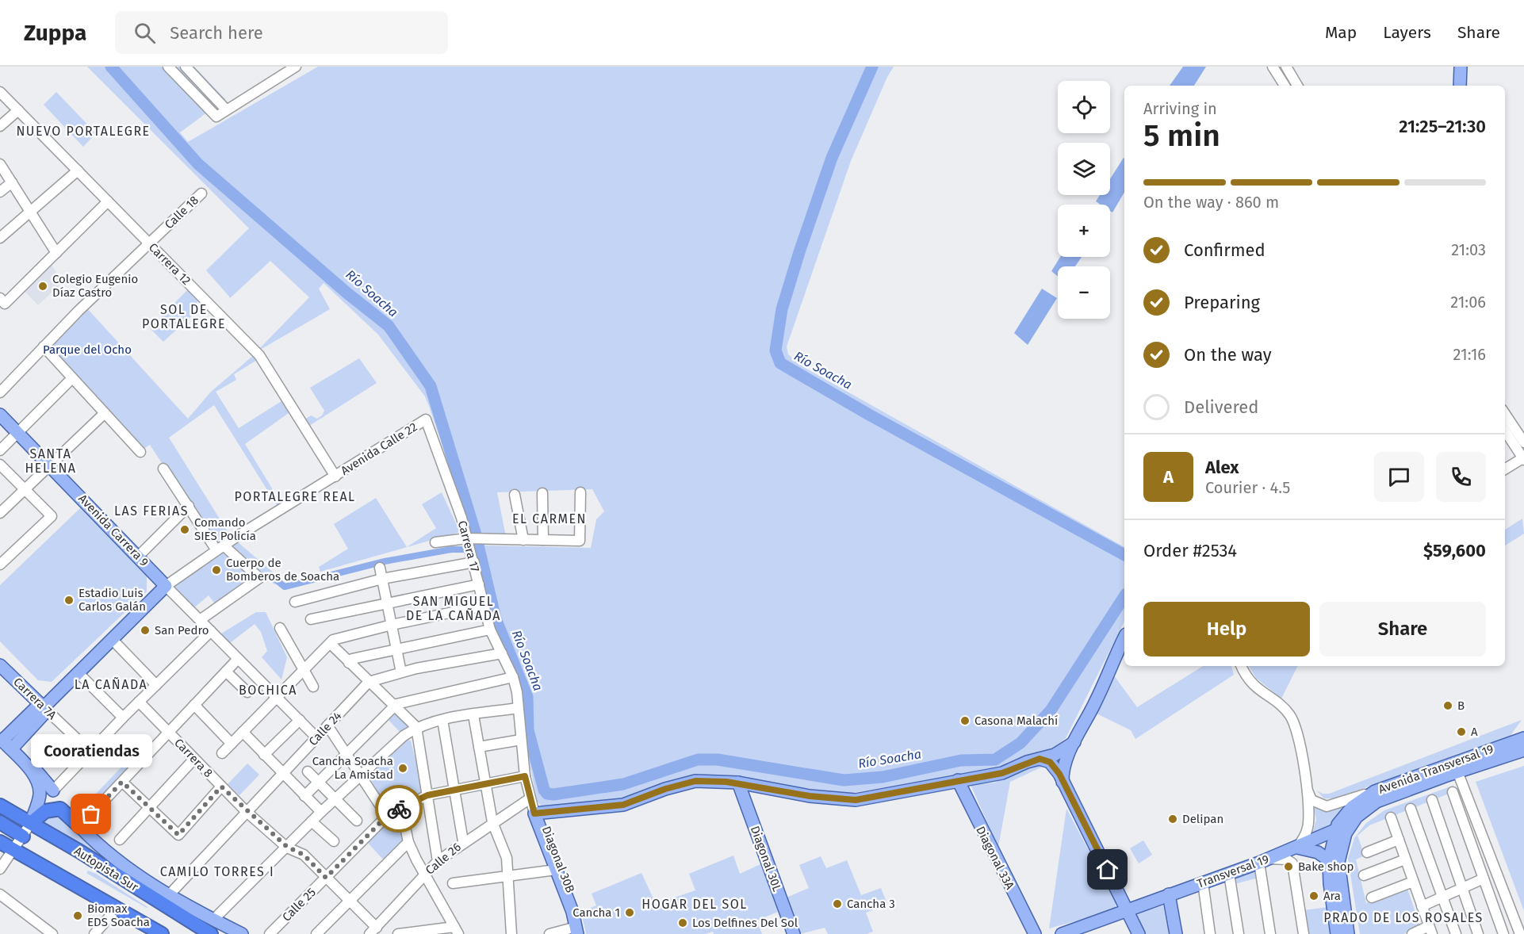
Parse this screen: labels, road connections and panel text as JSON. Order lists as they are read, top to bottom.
{
  "streets": {
    "highway": ["Autopista Sur"],
    "main road": [
      "Avenida Calle 22",
      "Avenida Carrera 9",
      "Carrera 7A",
      "Avenida Transversal 19",
      "Diagonal 33A",
      "Diagonal 30L",
      "Diagonal 30B",
      "Transversal 19"
    ],
    "street": [
      "Calle 18",
      "Carrera 12",
      "Carrera 17",
      "Calle 24",
      "Carrera 8",
      "Calle 26",
      "Calle 25"
    ]
  },
  "crossings": [
    ["Calle 18", "Carrera 12"],
    ["Carrera 12", "Avenida Calle 22"],
    ["Avenida Calle 22", "Avenida Carrera 9"],
    ["Avenida Calle 22", "Carrera 17"],
    ["Avenida Calle 22", "Carrera 7A"],
    ["Carrera 17", "Calle 26"],
    ["Carrera 17", "Diagonal 30B"],
    ["Carrera 17", "Calle 25"],
    ["Calle 24", "Carrera 8"],
    ["Carrera 8", "Calle 26"],
    ["Carrera 8", "Calle 25"],
    ["Avenida Transversal 19", "Transversal 19"]
  ],
  "districts": [
    "NUEVO PORTALEGRE",
    "SOL DE PORTALEGRE",
    "SANTA HELENA",
    "PORTALEGRE REAL",
    "LAS FERIAS",
    "EL CARMEN",
    "SAN MIGUEL DE LA CAÑADA",
    "LA CAÑADA",
    "BOCHICA",
    "CAMILO TORRES I",
    "HOGAR DEL SOL",
    "PRADO DE LOS ROSALES"
  ],
  "water": ["Río Soacha"],
  "parks": ["Parque del Ocho"],
  "places": [
    "Colegio Eugenio Díaz Castro",
    "Comando SIES Policía",
    "Cuerpo de Bomberos de Soacha",
    "Estadio Luis Carlos Galán",
    "San Pedro",
    "B",
    "Casona Malachí",
    "A",
    "Cancha Soacha La Amistad",
    "Cooratiendas",
    "Delipan",
    "Bake shop",
    "Ara",
    "Cancha 3",
    "Cancha 1",
    "Biomax EDS Soacha",
    "Los Delfines Del Sol"
  ],
  "page": {
    "header": "Zuppa",
    "search": "Search here",
    "nav": ["Map", "Layers", "Share"],
    "map_buttons": ["+", "−"],
    "heading": ["5 min", "Arriving in", "21:25–21:30"],
    "panel": [
      "Alex",
      "Courier · 4.5",
      "Order #2534",
      "$59,600"
    ],
    "bar": "On the way · 860 m",
    "list": [
      ["Confirmed", "21:03"],
      ["Preparing", "21:06"],
      ["On the way", "21:16"],
      "Delivered"
    ],
    "round": "A",
    "buttons": ["Help", "Share"],
    "bubble": "Cooratiendas"
  }
}
